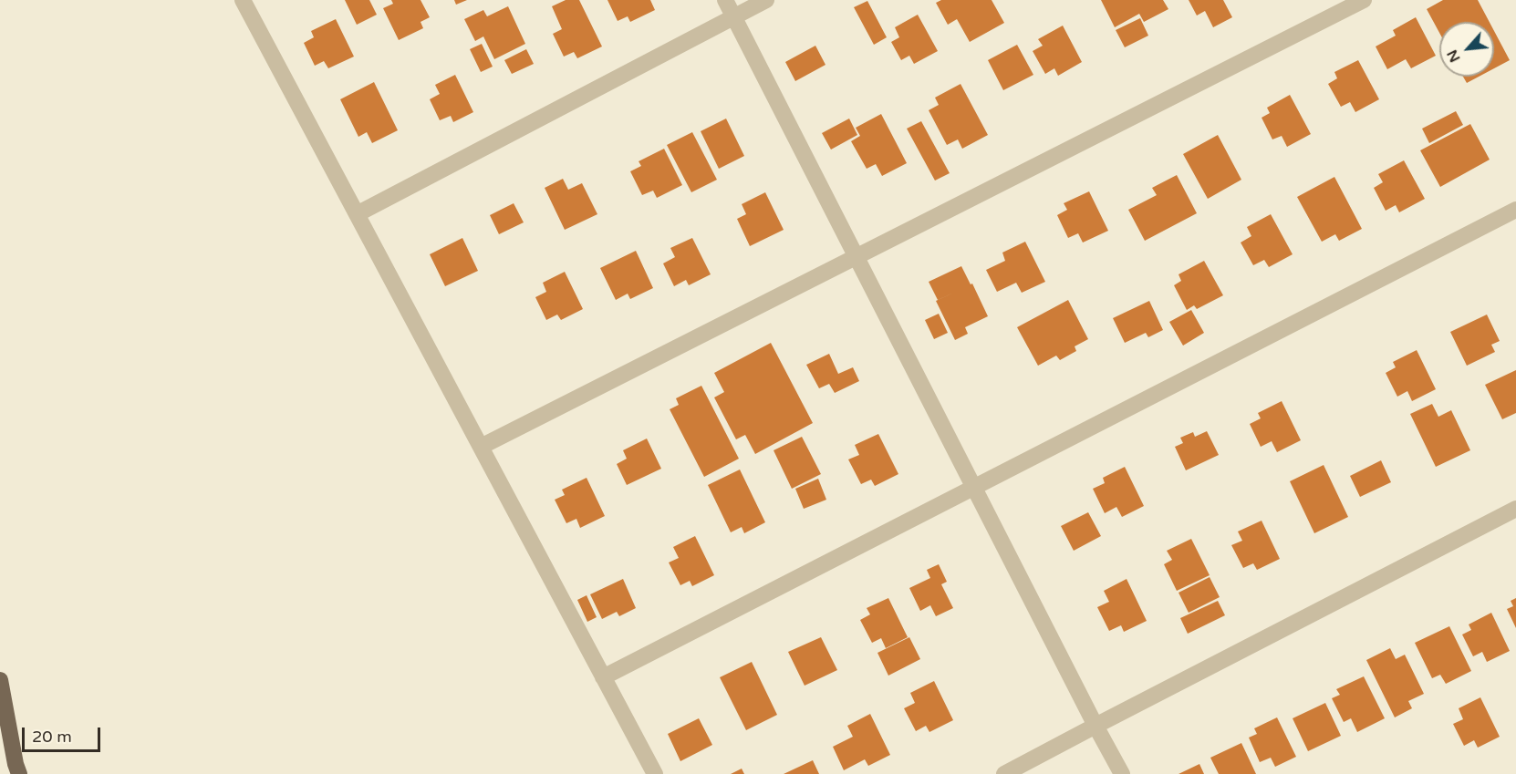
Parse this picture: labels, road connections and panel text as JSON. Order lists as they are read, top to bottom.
{
  "scale_bar": "20 m",
  "north": "bottom left"
}
